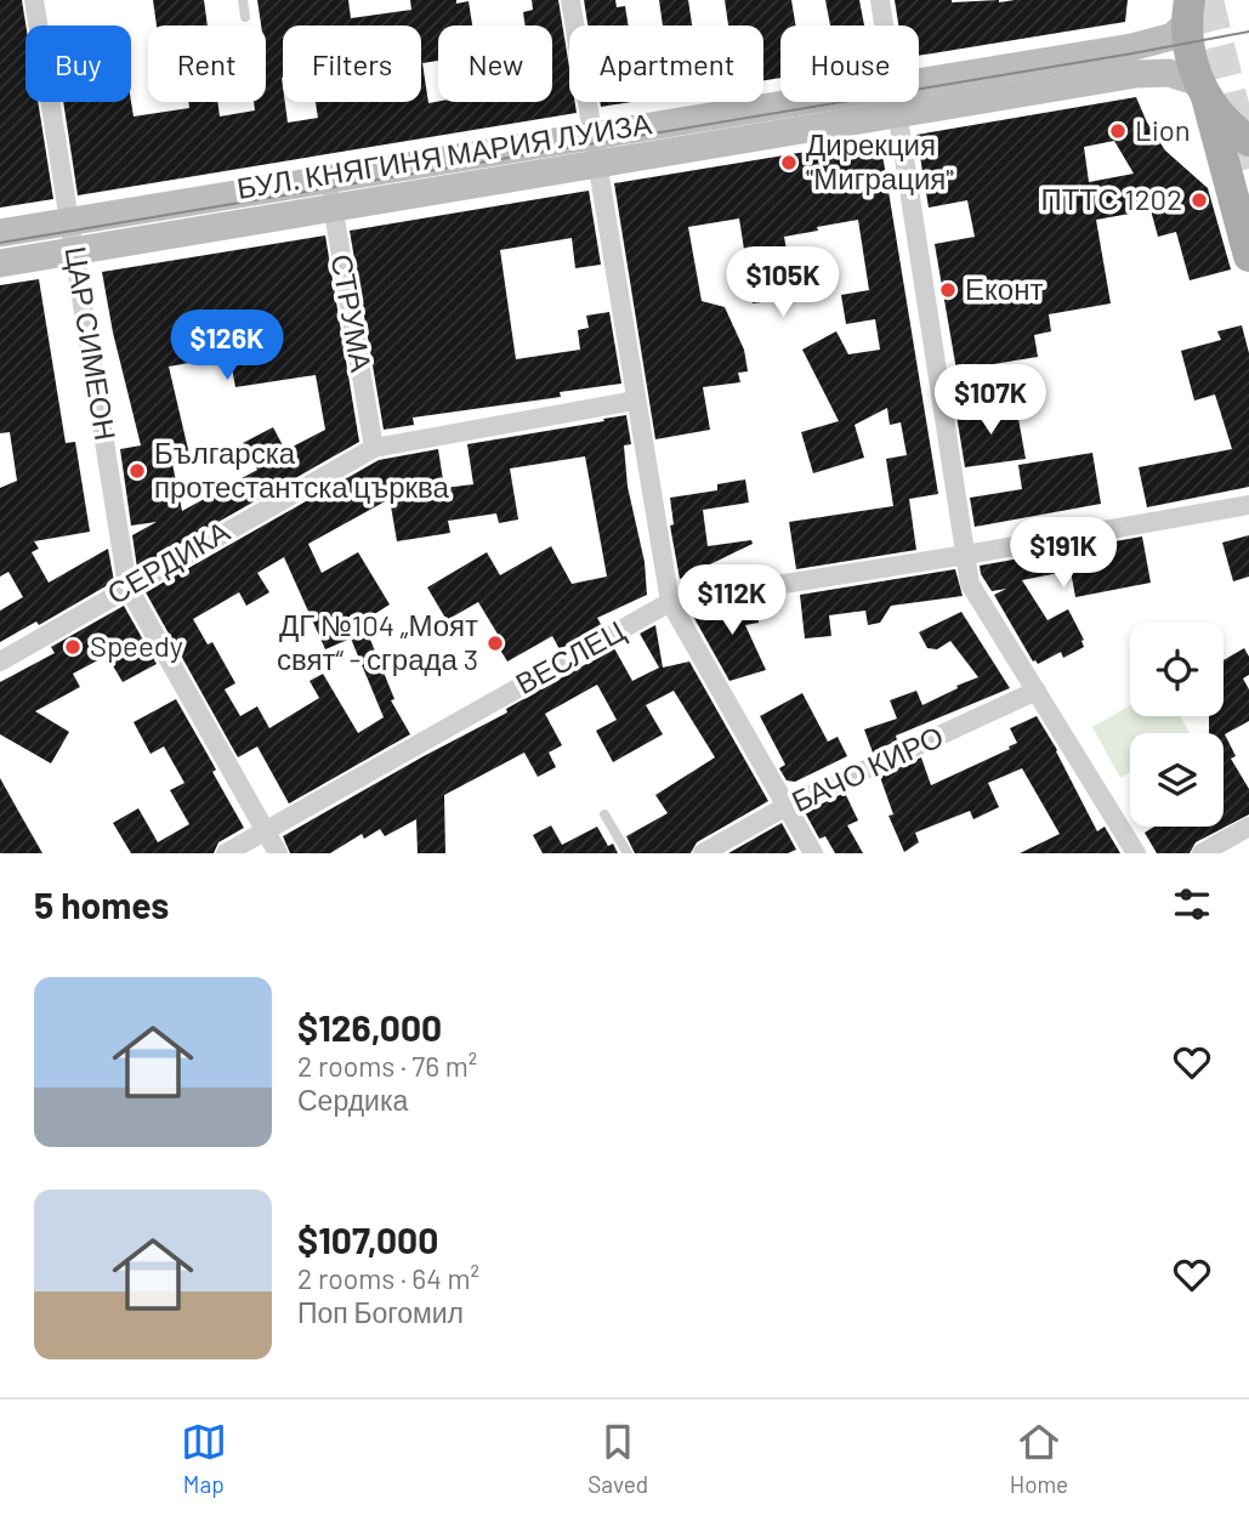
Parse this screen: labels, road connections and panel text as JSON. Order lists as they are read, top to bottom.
{
  "streets": {
    "main road": ["БУЛ. КНЯГИНЯ МАРИЯ ЛУИЗА"],
    "street": [
      "СТРУМА",
      "ЦАР СИМЕОН",
      "СЕРДИКА",
      "ВЕСЛЕЦ",
      "БАЧО КИРО"
    ]
  },
  "crossings": [
    ["БУЛ. КНЯГИНЯ МАРИЯ ЛУИЗА", "СТРУМА"],
    ["БУЛ. КНЯГИНЯ МАРИЯ ЛУИЗА", "ЦАР СИМЕОН"],
    ["СТРУМА", "СЕРДИКА"],
    ["ЦАР СИМЕОН", "СЕРДИКА"],
    ["ЦАР СИМЕОН", "ВЕСЛЕЦ"]
  ],
  "places": [
    "Lion",
    "Дирекция \"Миграция\"",
    "ПТТС 1202",
    "Еконт",
    "Българска протестантска църква",
    "ДГ №104 „Моят свят“ - сграда 3",
    "Speedy"
  ],
  "page": {
    "chip": [
      "Buy",
      "Rent",
      "Filters",
      "New",
      "Apartment",
      "House"
    ],
    "price": [
      "$105K",
      "$126K",
      "$107K",
      "$191K",
      "$112K"
    ],
    "heading": "5 homes",
    "list": [
      {
        "name": "$126,000",
        "note": "2 rooms · 76 m² · Сердика"
      },
      {
        "name": "$107,000",
        "note": "2 rooms · 64 m² · Поп Богомил"
      }
    ],
    "tabs": ["Map", "Saved", "Home"]
  }
}
